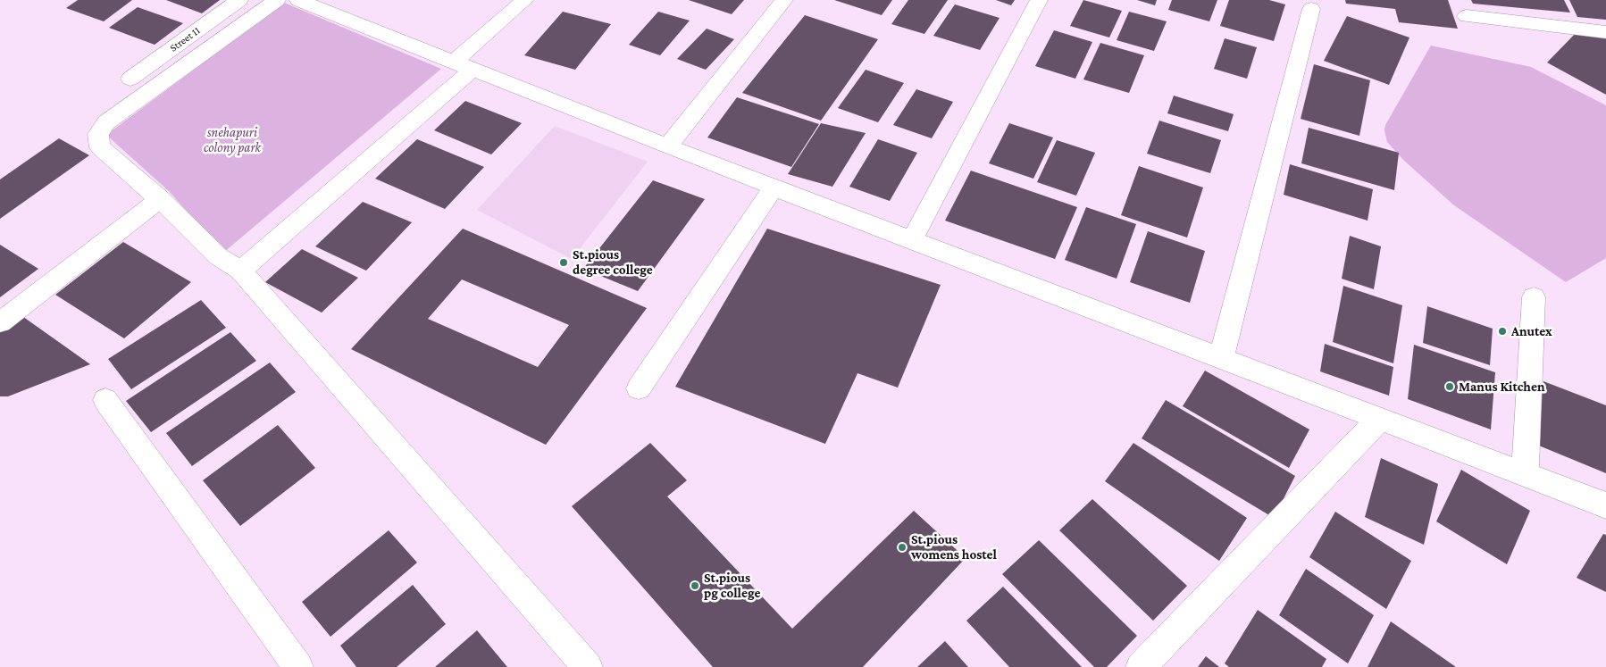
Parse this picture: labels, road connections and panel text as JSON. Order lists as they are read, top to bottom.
{
  "streets": {
    "street": ["Street 11"]
  },
  "parks": ["snehapuri colony park"],
  "places": [
    "St.pious degree college",
    "Anutex",
    "Manus Kitchen",
    "St.pious womens hostel",
    "St.pious pg college"
  ]
}
